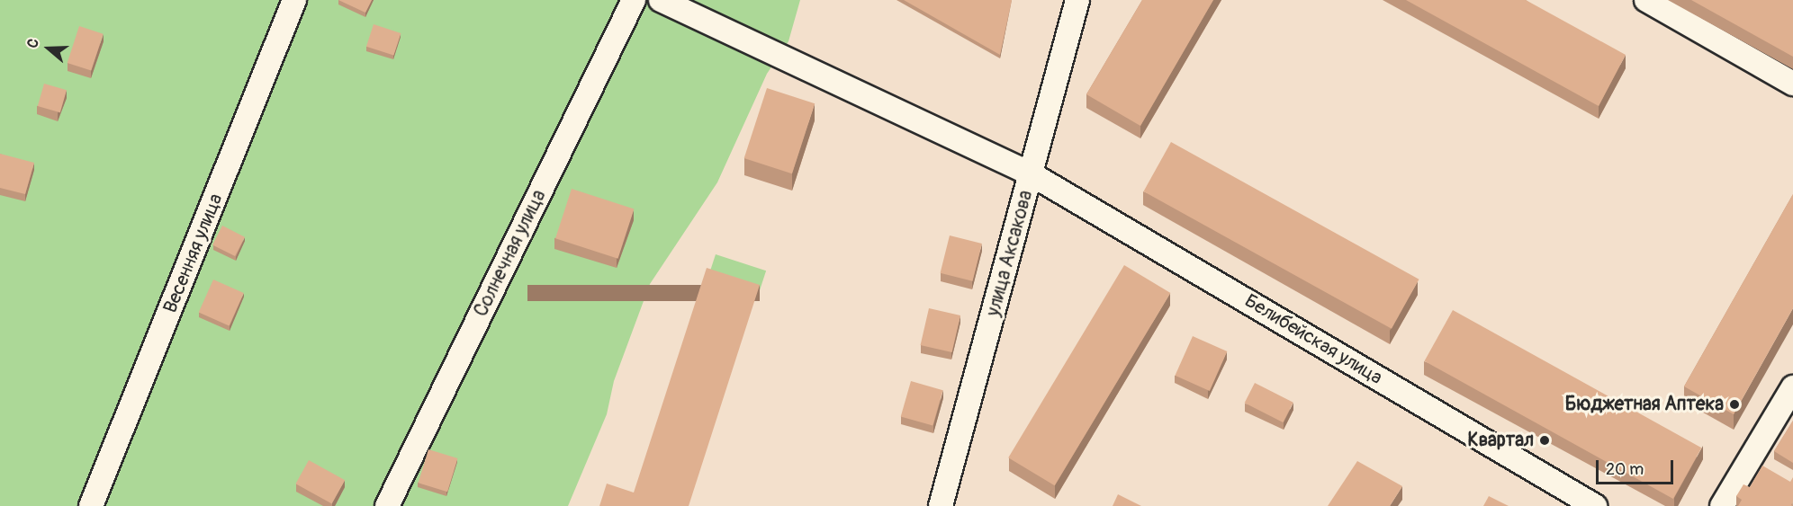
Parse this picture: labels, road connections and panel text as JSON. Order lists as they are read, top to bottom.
{
  "streets": {
    "street": [
      "Весенняя улица",
      "Солнечная улица",
      "улица Аксакова",
      "Белибейская улица"
    ]
  },
  "crossings": [
    ["улица Аксакова", "Белибейская улица"]
  ],
  "places": ["Бюджетная Аптека", "Квартал"],
  "scale_bar": "20 m",
  "north": "left"
}
